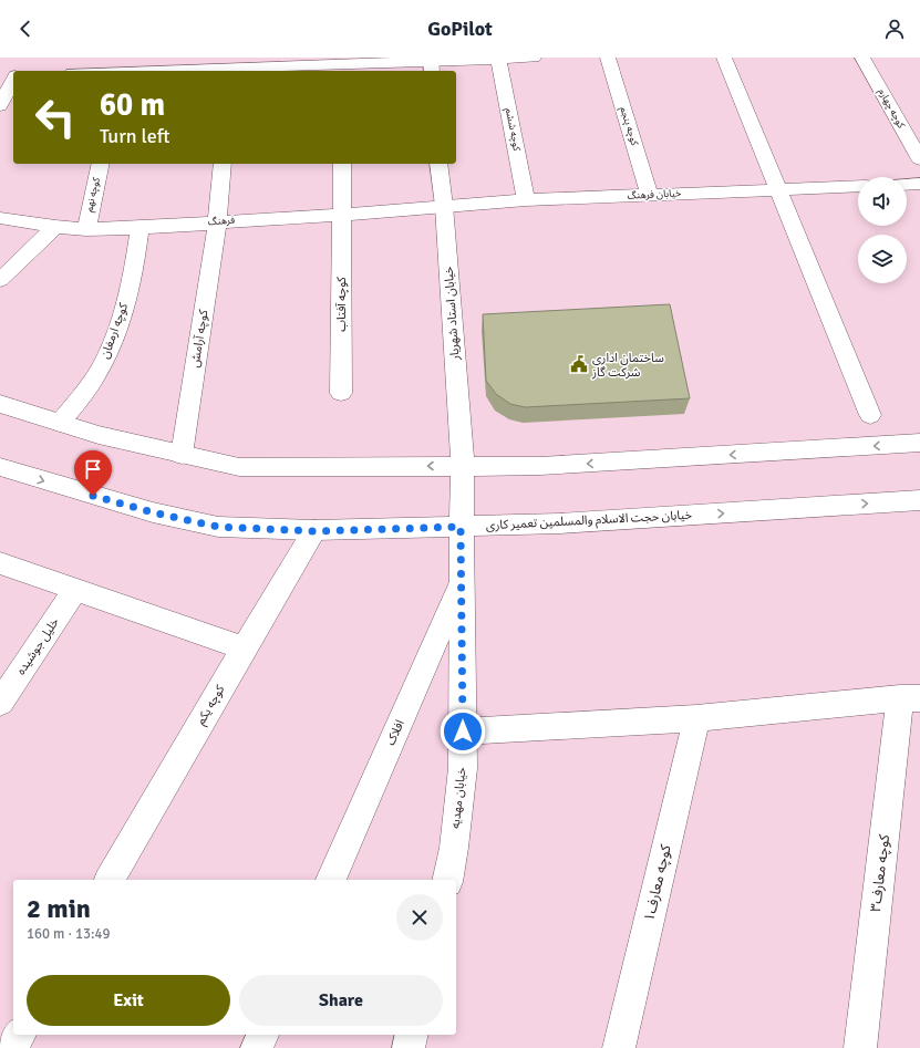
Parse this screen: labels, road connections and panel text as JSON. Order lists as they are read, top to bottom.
{
  "streets": {
    "street": [
      "کوچه چهارم",
      "کوچه پنجم",
      "کوچه ششم",
      "کوچه نهم",
      "خیابان فرهنگ",
      "فرهنگ",
      "کوچه آفتاب",
      "خیابان استاد شهریار",
      "کوچه ارمغان",
      "کوچه آرامش",
      "خیابان حجت الاسلام والمسلمین تعمیر کاری",
      "خلیل جوشیده",
      "کوچه یکم",
      "افلاک",
      "خیابان مهدیه",
      "کوچه معارف۳",
      "کوچه معارف۱"
    ]
  },
  "crossings": [
    ["کوچه پنجم", "خیابان فرهنگ"],
    ["کوچه ششم", "خیابان فرهنگ"],
    ["کوچه نهم", "فرهنگ"],
    ["خیابان فرهنگ", "فرهنگ"],
    ["خیابان فرهنگ", "خیابان استاد شهریار"],
    ["فرهنگ", "کوچه آفتاب"],
    ["فرهنگ", "خیابان استاد شهریار"],
    ["فرهنگ", "کوچه ارمغان"],
    ["فرهنگ", "کوچه آرامش"],
    ["خیابان استاد شهریار", "خیابان حجت الاسلام والمسلمین تعمیر کاری"],
    ["خیابان استاد شهریار", "خیابان مهدیه"],
    ["خیابان حجت الاسلام والمسلمین تعمیر کاری", "کوچه یکم"],
    ["خیابان حجت الاسلام والمسلمین تعمیر کاری", "خیابان مهدیه"],
    ["افلاک", "خیابان مهدیه"]
  ],
  "places": {
    "public building": ["ساختمان اداری شرکت گاز"]
  },
  "page": {
    "header": "GoPilot",
    "turn": ["60 m", "Turn left"],
    "heading": ["2 min", "160 m · 13:49"],
    "buttons": ["Exit", "Share"]
  }
}
